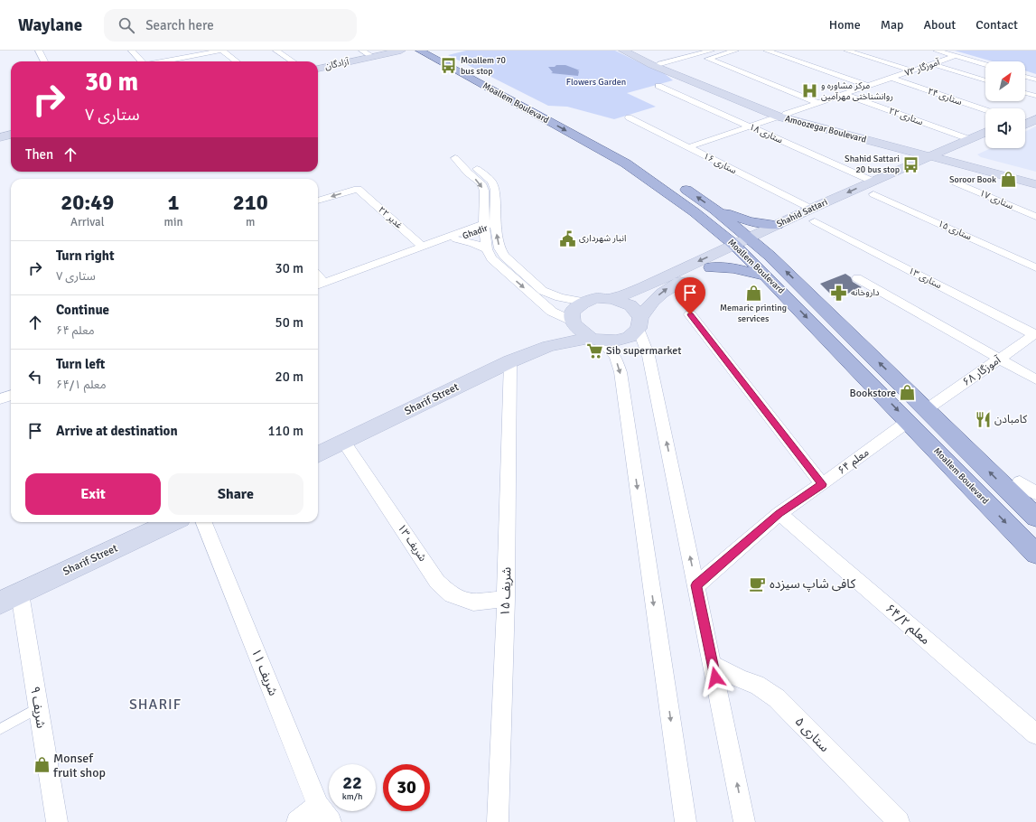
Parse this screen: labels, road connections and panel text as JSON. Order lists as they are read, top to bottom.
{
  "streets": {
    "main road": [
      "آزادگان",
      "Moallem Boulevard",
      "Amoozegar Boulevard",
      "Shahid Sattari",
      "Sharif Street"
    ],
    "street": [
      "۷۳ آموزگار",
      "ستاری ۲۴",
      "ستاری ۲۲",
      "ستاری ۱۸",
      "ستاری ۱۶",
      "ستاری ۱۷",
      "غدیر ۲۲",
      "ستاری ۱۵",
      "Ghadir",
      "ستاری ۱۳",
      "آموزگار ۶۸",
      "معلم ۶۴",
      "شریف ۱۳",
      "شریف ۱۵",
      "معلم ۶۴/۲",
      "شریف ۱۱",
      "شریف ۹",
      "ستاری ۵"
    ]
  },
  "crossings": [
    ["۷۳ آموزگار", "ستاری ۲۴"],
    ["۷۳ آموزگار", "ستاری ۲۲"],
    ["۷۳ آموزگار", "Amoozegar Boulevard"],
    ["۷۳ آموزگار", "ستاری ۱۸"],
    ["۷۳ آموزگار", "ستاری ۱۶"],
    ["Moallem Boulevard", "Shahid Sattari"],
    ["Moallem Boulevard", "آموزگار ۶۸"],
    ["Moallem Boulevard", "معلم ۶۴"],
    ["ستاری ۲۲", "Shahid Sattari"],
    ["Amoozegar Boulevard", "Shahid Sattari"],
    ["ستاری ۱۸", "Shahid Sattari"],
    ["ستاری ۱۸", "ستاری ۱۵"],
    ["ستاری ۱۶", "Shahid Sattari"],
    ["ستاری ۱۶", "ستاری ۱۳"],
    ["Shahid Sattari", "ستاری ۱۵"],
    ["Shahid Sattari", "ستاری ۱۳"],
    ["Shahid Sattari", "Sharif Street"],
    ["غدیر ۲۲", "Ghadir"],
    ["ستاری ۱۳", "آموزگار ۶۸"],
    ["Sharif Street", "شریف ۱۳"],
    ["Sharif Street", "شریف ۱۵"],
    ["Sharif Street", "شریف ۹"],
    ["معلم ۶۴", "معلم ۶۴/۲"],
    ["شریف ۱۳", "شریف ۱۵"]
  ],
  "one_way": ["غدیر ۲۲"],
  "districts": ["SHARIF"],
  "parks": ["Flowers Garden"],
  "places": {
    "bus stop": ["Moallem 70 bus stop", "Shahid Sattari 20 bus stop"],
    "hospital": ["مرکز مشاوره و روانشناختی مهرآمین"],
    "shop": [
      "Soroor Book",
      "Memaric printing services",
      "Bookstore",
      "Monsef fruit shop"
    ],
    "public building": ["انبار شهرداری"],
    "pharmacy": ["داروخانه"],
    "supermarket": ["Sib supermarket"],
    "restaurant": ["کامبادن"],
    "cafe": ["کافی شاپ سیزده"]
  },
  "north": "top right",
  "page": {
    "header": "Waylane",
    "search": "Search here",
    "nav": [
      "Home",
      "Map",
      "About",
      "Contact"
    ],
    "turn": ["30 m", "ستاری ۷"],
    "then": "Then",
    "eta": [
      "20:49",
      "Arrival",
      "1",
      "min",
      "210",
      "m"
    ],
    "list": [
      {
        "name": "Turn right",
        "note": "ستاری ۷",
        "value": "30 m"
      },
      {
        "name": "Continue",
        "note": "معلم ۶۴",
        "value": "50 m"
      },
      {
        "name": "Turn left",
        "note": "معلم ۶۴/۱",
        "value": "20 m"
      },
      {
        "name": "Arrive at destination",
        "value": "110 m"
      }
    ],
    "buttons": ["Exit", "Share"],
    "speed": "22 km/h",
    "limit": "30"
  }
}
